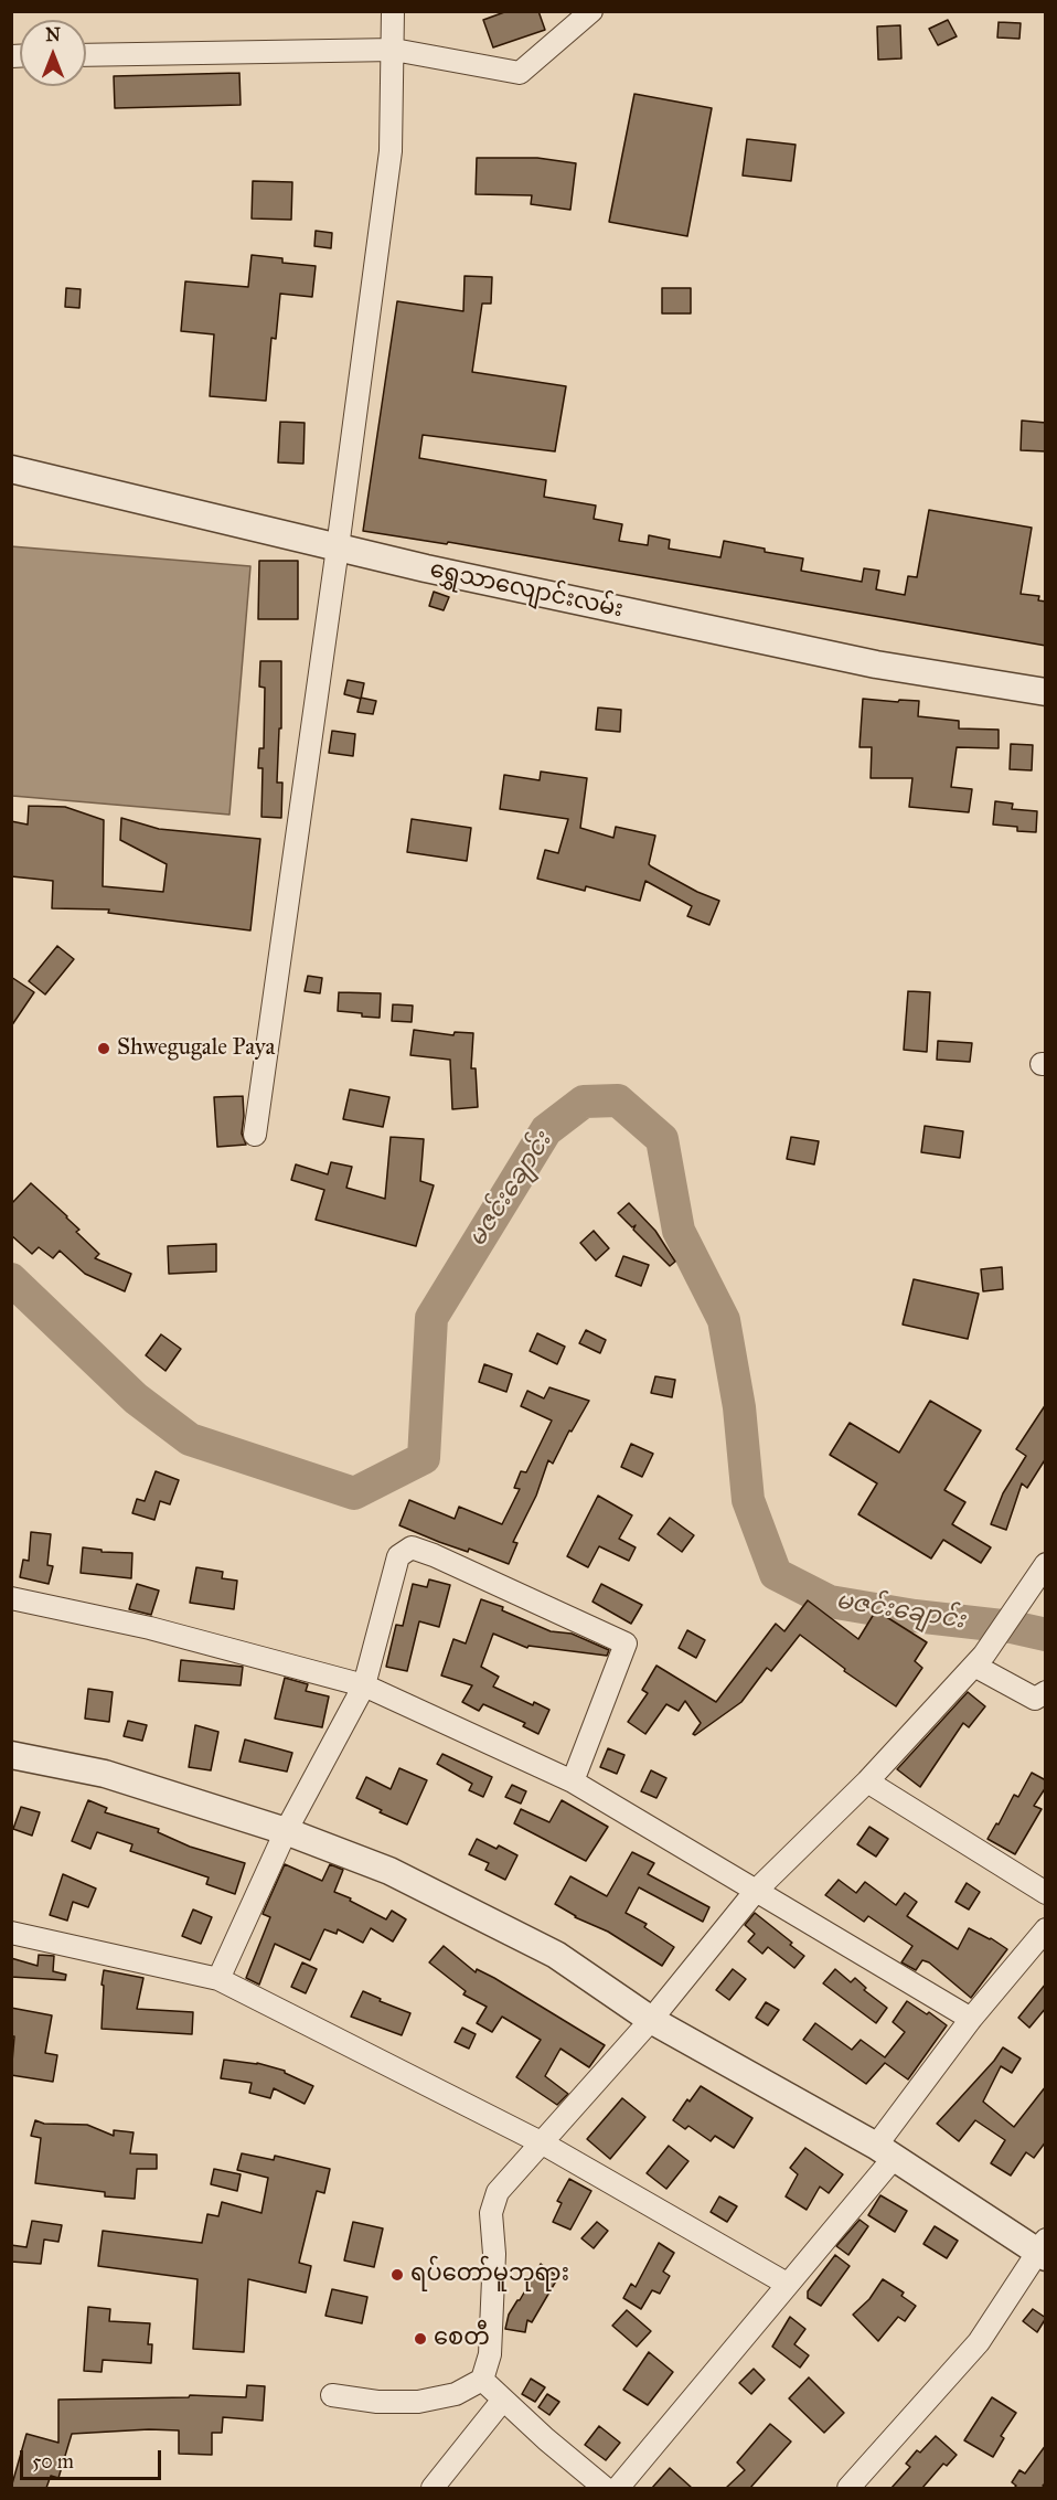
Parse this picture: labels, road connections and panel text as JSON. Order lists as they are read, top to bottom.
{
  "streets": {
    "street": ["ရွှေသာလျောင်းလမ်း"]
  },
  "water": ["မဇင်းချောင်း"],
  "places": ["Shwegugale Paya", "ရပ်တော်မူဘုရား", "စေတီ"],
  "scale_bar": "50 m",
  "north": "top"
}
